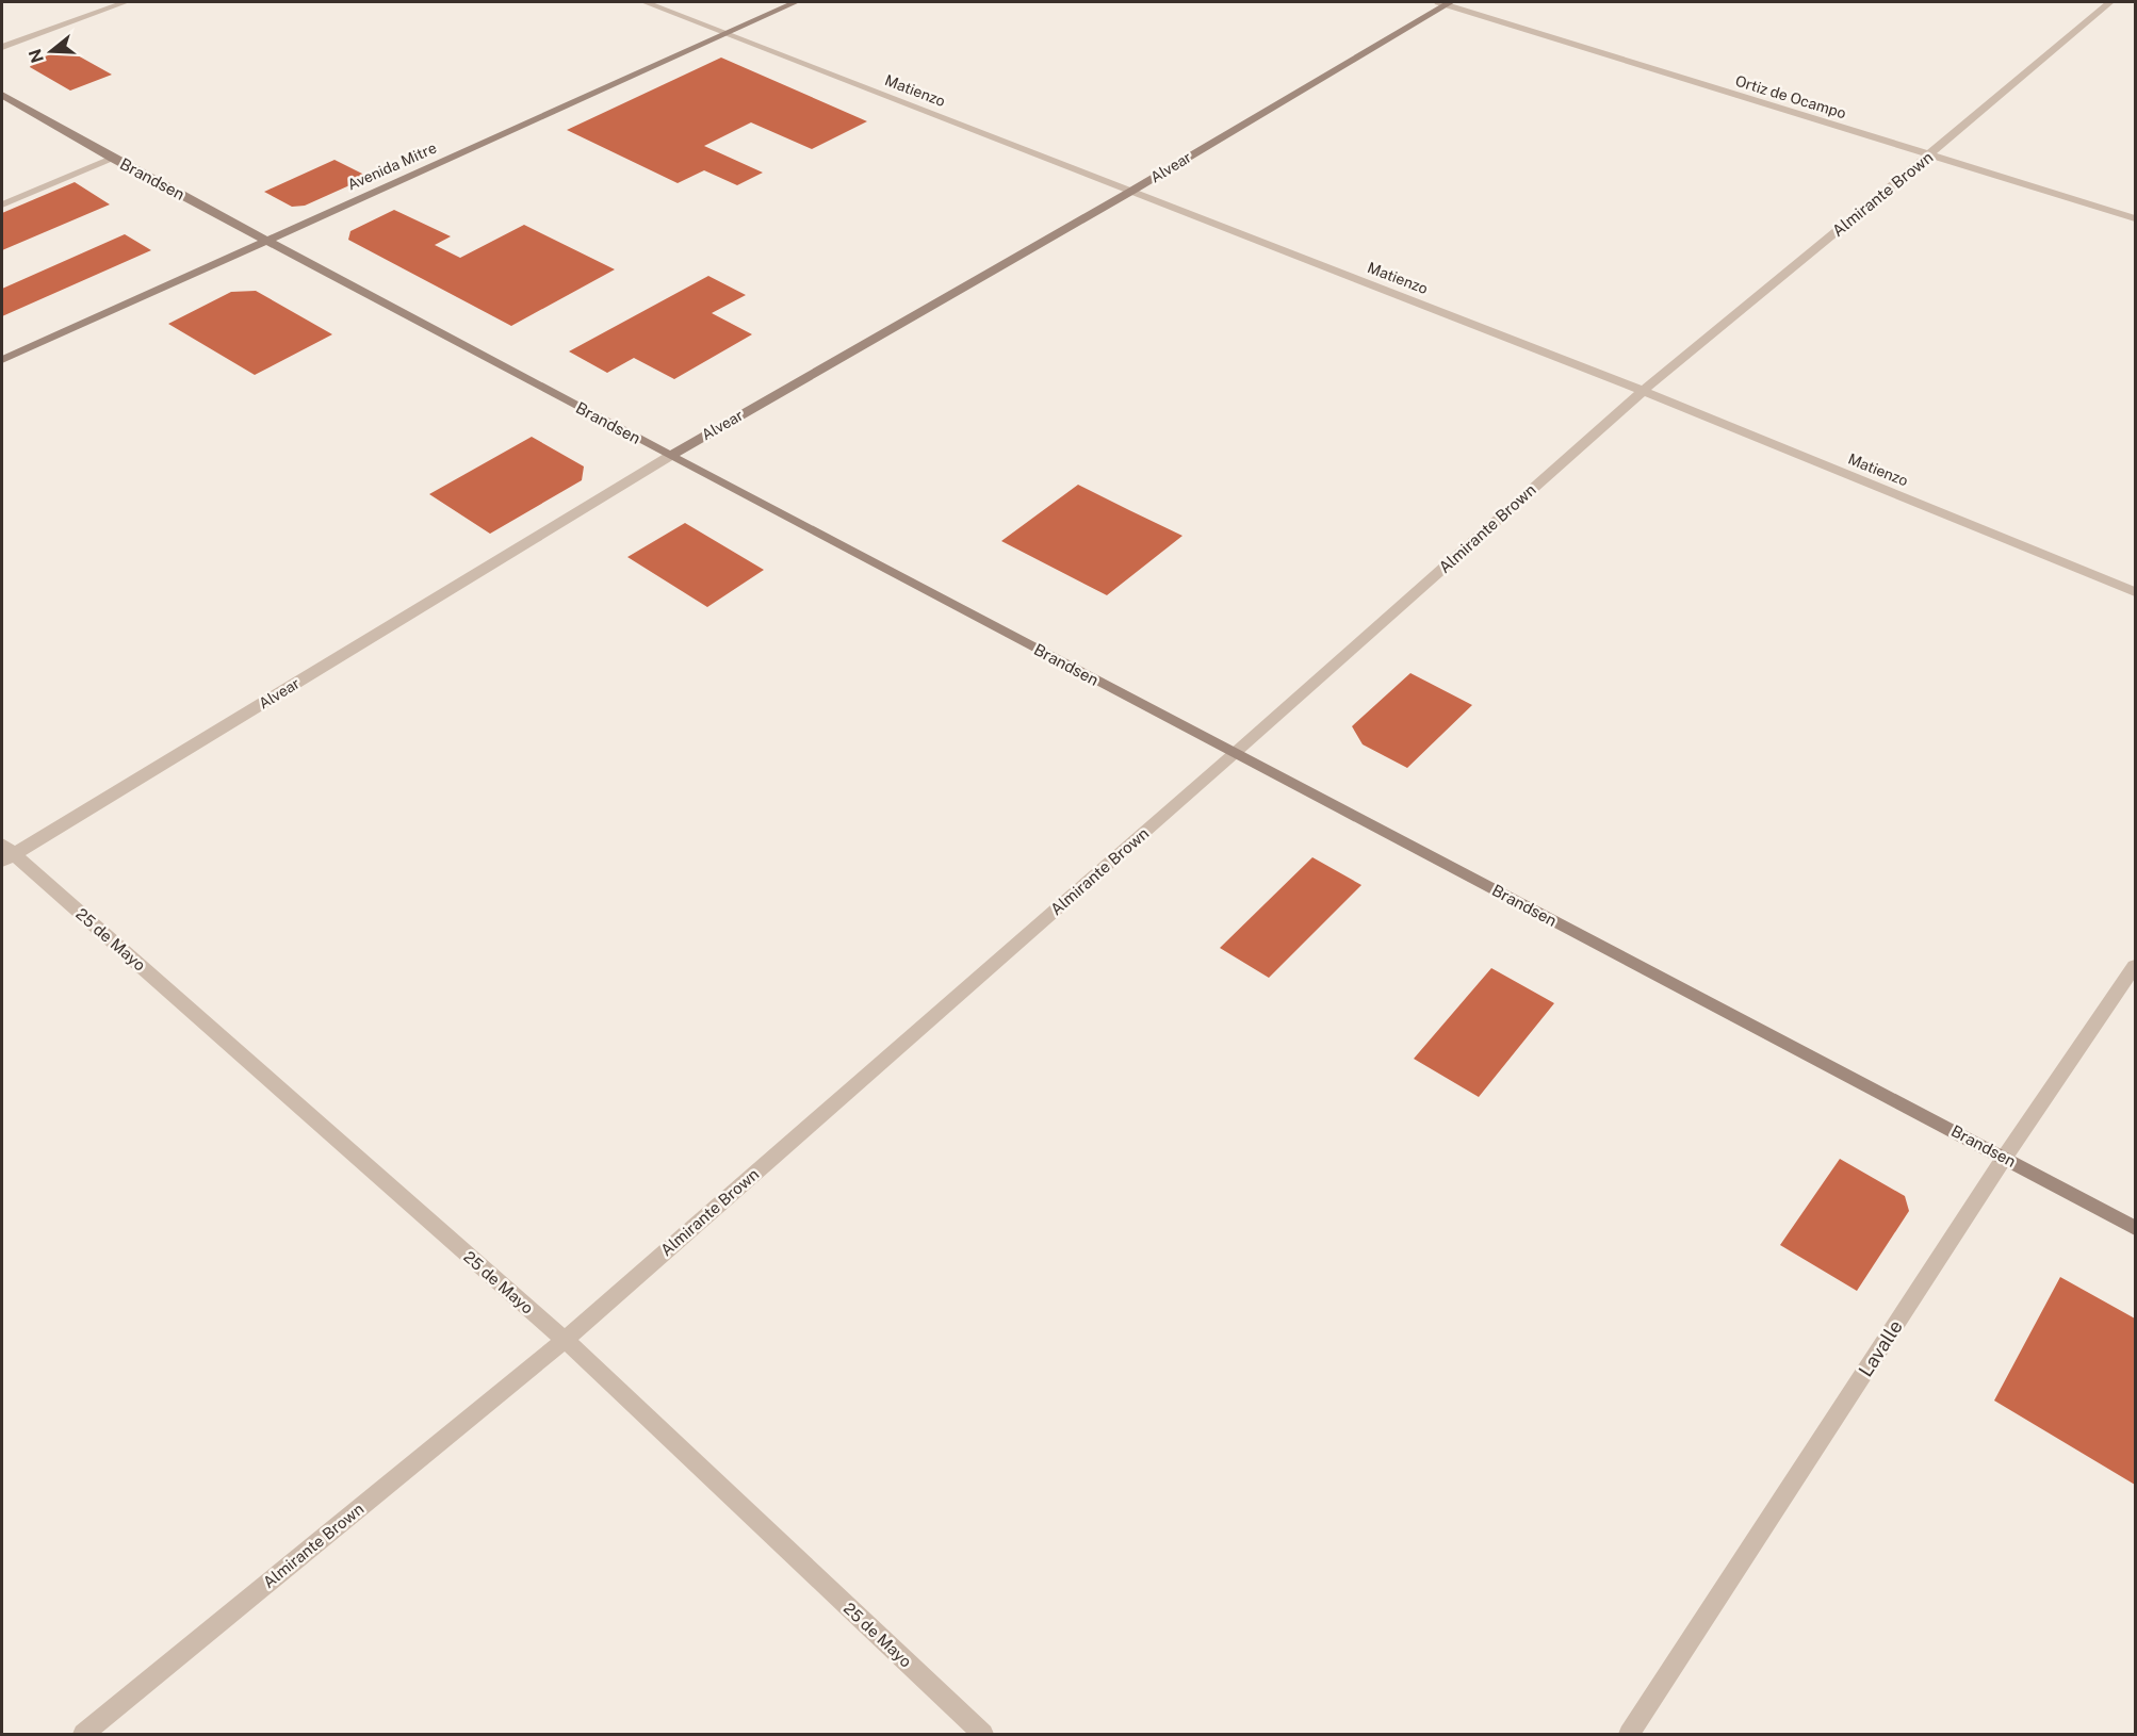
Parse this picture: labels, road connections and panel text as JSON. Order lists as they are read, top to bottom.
{
  "streets": {
    "main road": ["Avenida Mitre", "Alvear", "Brandsen"],
    "street": [
      "Matienzo",
      "Ortiz de Ocampo",
      "Almirante Brown",
      "25 de Mayo",
      "Lavalle"
    ]
  },
  "crossings": [
    ["Matienzo", "Avenida Mitre"],
    ["Matienzo", "Alvear"],
    ["Matienzo", "Almirante Brown"],
    ["Ortiz de Ocampo", "Alvear"],
    ["Ortiz de Ocampo", "Almirante Brown"],
    ["Avenida Mitre", "Brandsen"],
    ["Alvear", "Brandsen"],
    ["Alvear", "25 de Mayo"],
    ["Brandsen", "Almirante Brown"],
    ["Brandsen", "Lavalle"],
    ["Almirante Brown", "25 de Mayo"]
  ],
  "north": "left"
}
